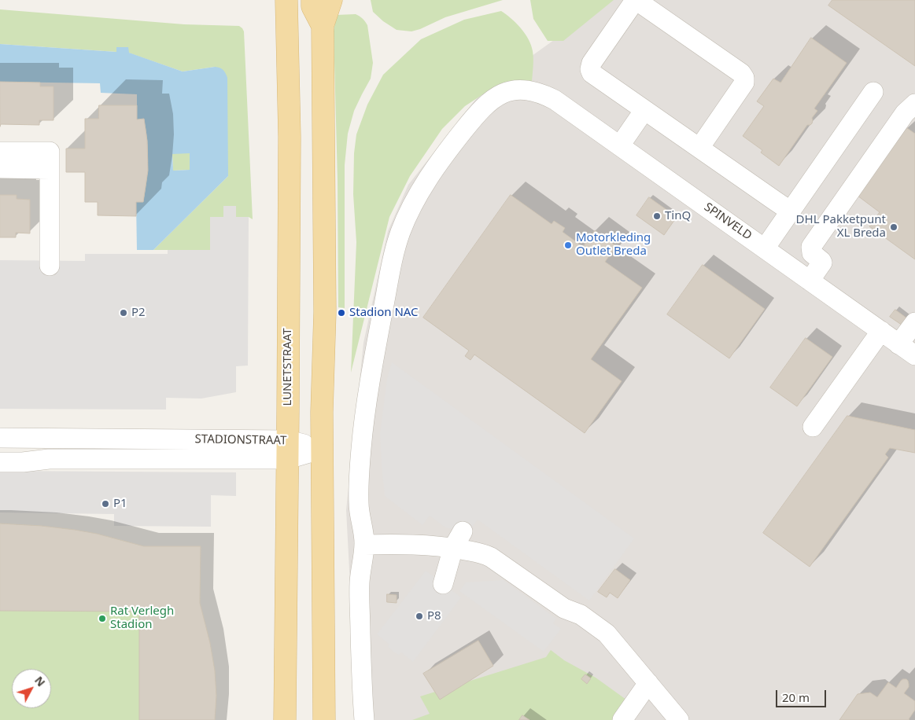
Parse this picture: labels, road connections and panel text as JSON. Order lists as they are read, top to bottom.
{
  "streets": {
    "main road": ["LUNETSTRAAT"],
    "street": ["SPINVELD", "STADIONSTRAAT"]
  },
  "crossings": [
    ["LUNETSTRAAT", "STADIONSTRAAT"]
  ],
  "places": [
    "TinQ",
    "DHL Pakketpunt XL Breda",
    "Motorkleding Outlet Breda",
    "P2",
    "Stadion NAC",
    "P1",
    "P8",
    "Rat Verlegh Stadion"
  ],
  "scale_bar": "20 m",
  "north": "top right"
}
